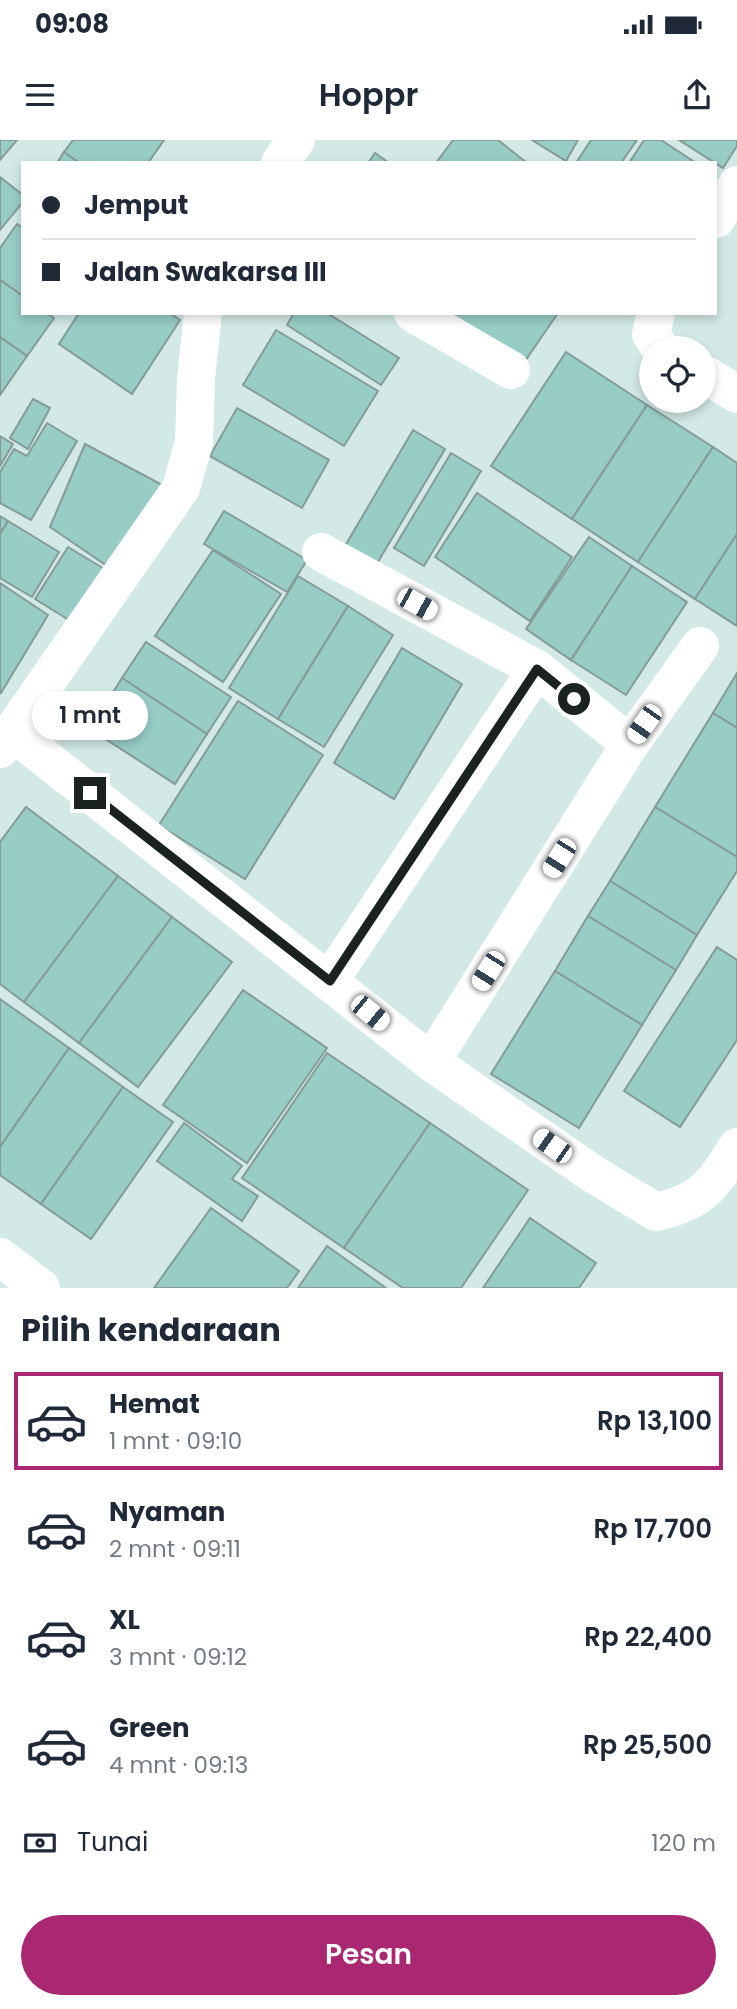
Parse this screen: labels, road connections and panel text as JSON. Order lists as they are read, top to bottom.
{
  "page": {
    "status": "09:08",
    "header": "Hoppr",
    "banner": ["Jemput", "Jalan Swakarsa III"],
    "bubble": "1 mnt",
    "heading": "Pilih kendaraan",
    "list": [
      {
        "name": "Hemat",
        "note": "1 mnt · 09:10",
        "value": "Rp 13,100"
      },
      {
        "name": "Nyaman",
        "note": "2 mnt · 09:11",
        "value": "Rp 17,700"
      },
      {
        "name": "XL",
        "note": "3 mnt · 09:12",
        "value": "Rp 22,400"
      },
      {
        "name": "Green",
        "note": "4 mnt · 09:13",
        "value": "Rp 25,500"
      }
    ],
    "pay": ["Tunai", "120 m"],
    "buttons": "Pesan"
  }
}
